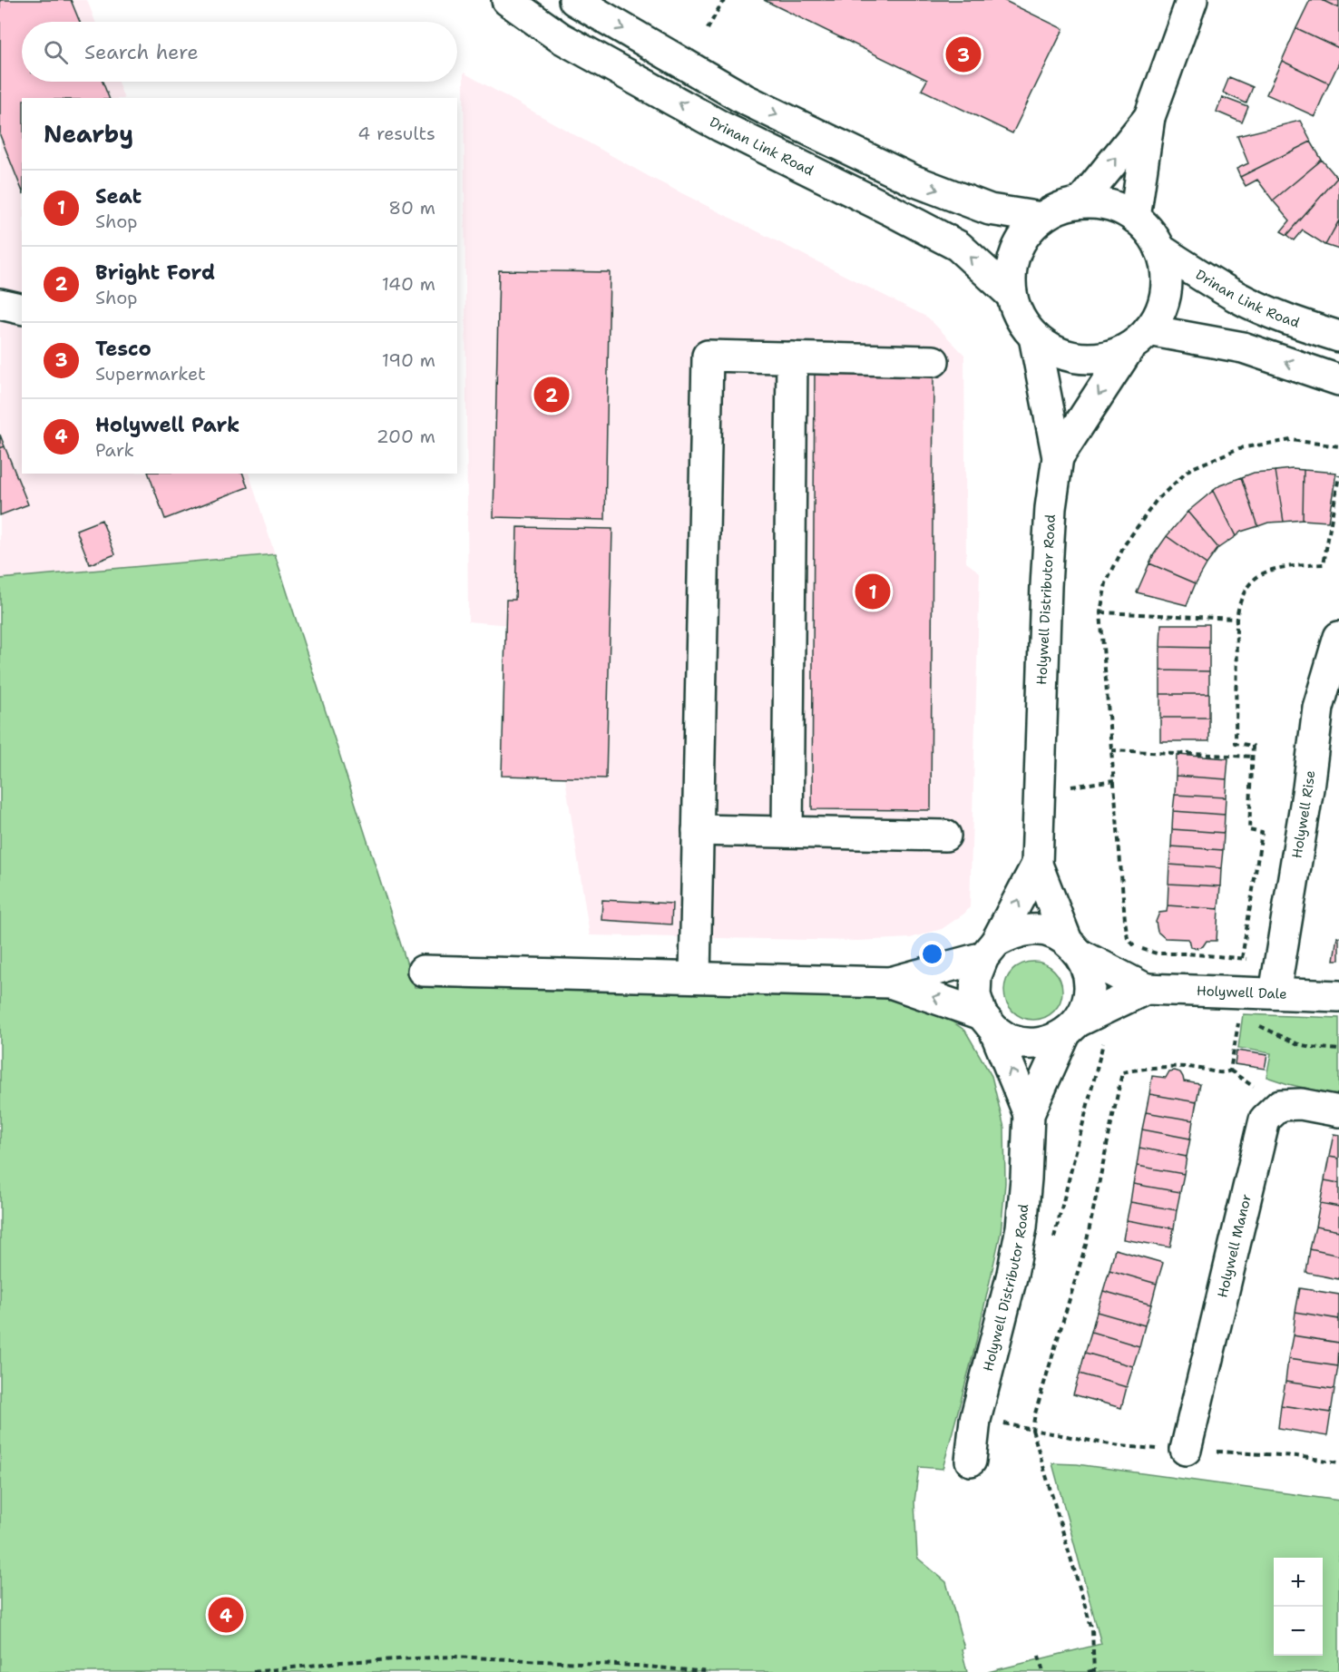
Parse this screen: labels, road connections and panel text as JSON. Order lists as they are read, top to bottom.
{
  "streets": {
    "street": [
      "Drinan Link Road",
      "Holywell Distributor Road",
      "Holywell Rise",
      "Holywell Dale",
      "Holywell Manor"
    ]
  },
  "crossings": [
    ["Drinan Link Road", "Holywell Distributor Road"],
    ["Holywell Distributor Road", "Holywell Dale"],
    ["Holywell Rise", "Holywell Dale"]
  ],
  "page": {
    "search": "Search here",
    "pins": [
      "3",
      "2",
      "1",
      "4"
    ],
    "heading": ["Nearby", "4 results"],
    "list": [
      {
        "mark": "1",
        "name": "Seat",
        "note": "Shop",
        "value": "80 m"
      },
      {
        "mark": "2",
        "name": "Bright Ford",
        "note": "Shop",
        "value": "140 m"
      },
      {
        "mark": "3",
        "name": "Tesco",
        "note": "Supermarket",
        "value": "190 m"
      },
      {
        "mark": "4",
        "name": "Holywell Park",
        "note": "Park",
        "value": "200 m"
      }
    ],
    "map_buttons": ["+", "−"]
  }
}
